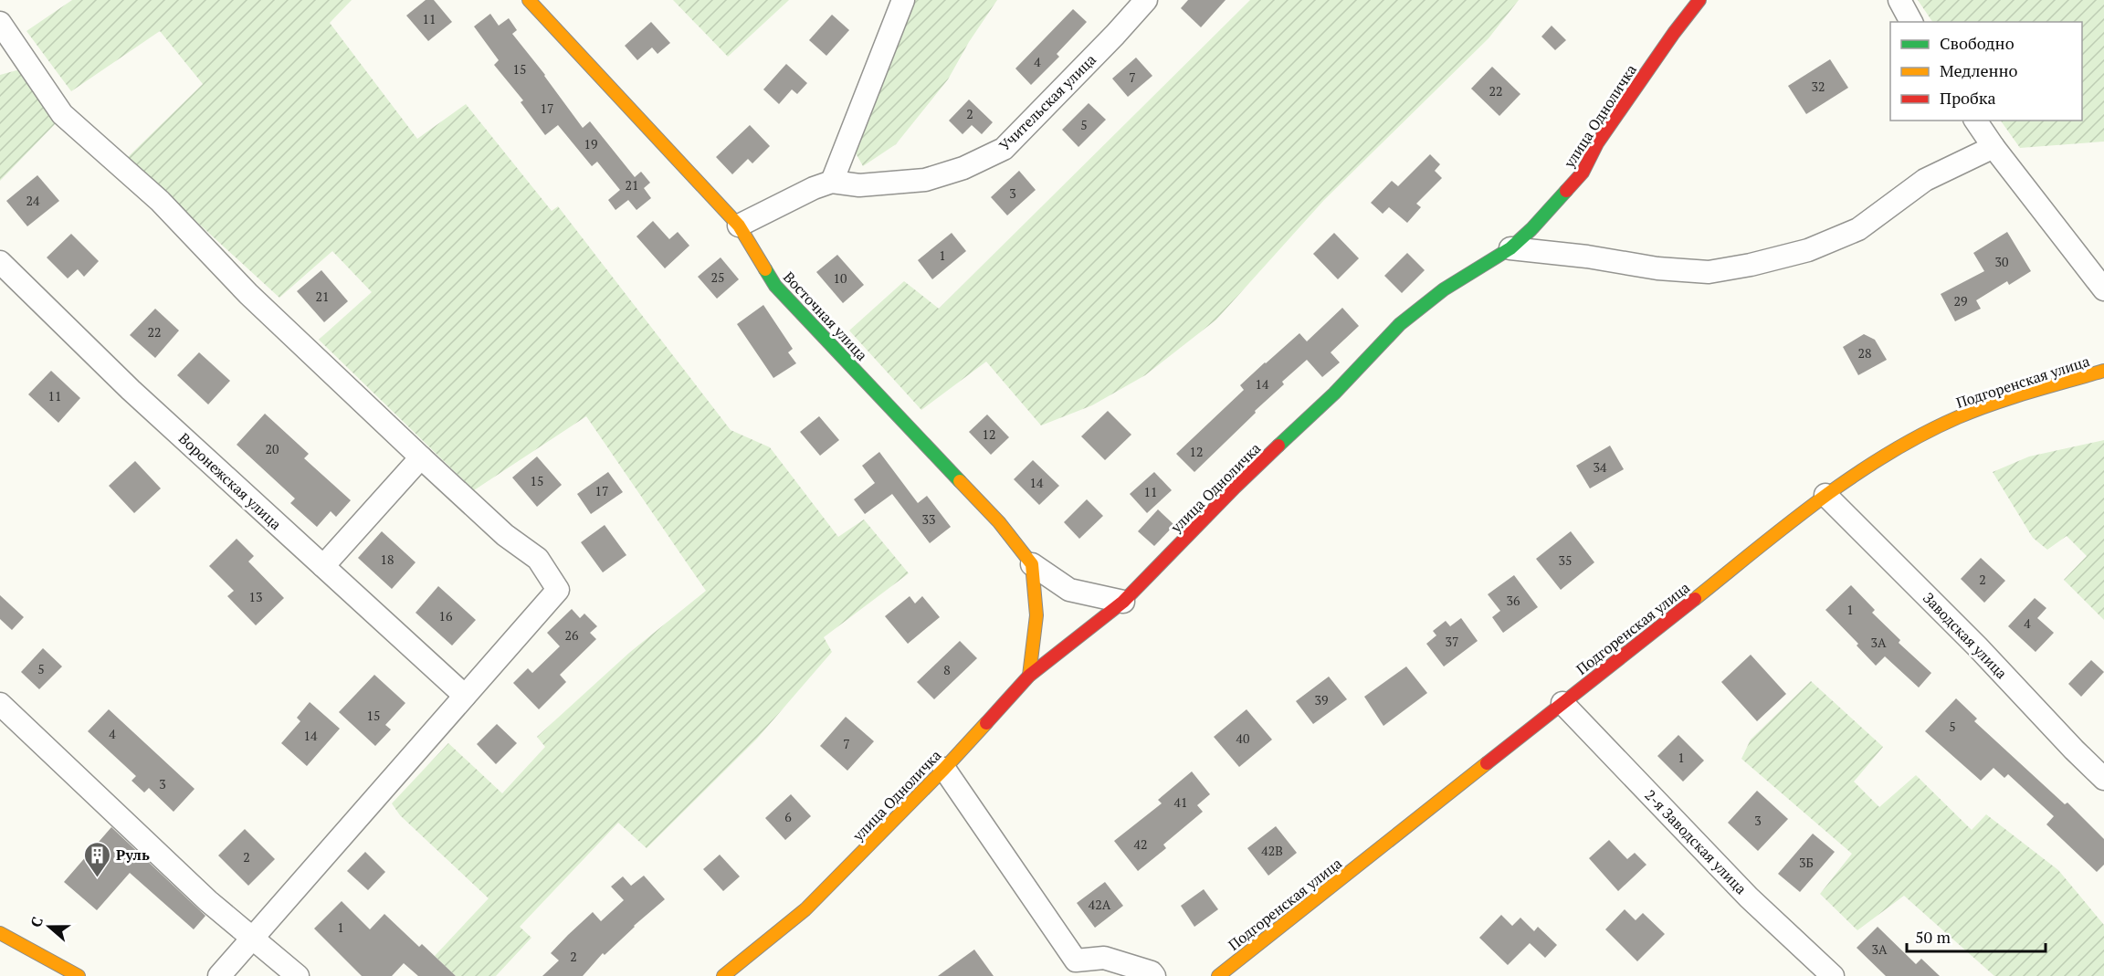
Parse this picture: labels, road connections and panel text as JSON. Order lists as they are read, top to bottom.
{
  "streets": {
    "street": [
      "Учительская улица",
      "улица Одноличка",
      "Восточная улица",
      "Подгоренская улица",
      "Воронежская улица",
      "Заводская улица",
      "2-я Заводская улица"
    ]
  },
  "crossings": [
    ["Учительская улица", "Восточная улица"],
    ["Подгоренская улица", "Заводская улица"],
    ["Подгоренская улица", "2-я Заводская улица"]
  ],
  "places": {
    "building": ["Руль"]
  },
  "house_numbers": [
    "11",
    "4",
    "15",
    "7",
    "32",
    "22",
    "17",
    "2",
    "5",
    "19",
    "21",
    "3",
    "24",
    "1",
    "30",
    "25",
    "10",
    "21",
    "29",
    "22",
    "28",
    "14",
    "11",
    "12",
    "20",
    "12",
    "34",
    "15",
    "14",
    "17",
    "11",
    "33",
    "18",
    "35",
    "2",
    "13",
    "36",
    "1",
    "16",
    "4",
    "26",
    "37",
    "3А",
    "5",
    "8",
    "39",
    "15",
    "5",
    "4",
    "14",
    "40",
    "7",
    "1",
    "3",
    "41",
    "6",
    "3",
    "42",
    "42В",
    "2",
    "3Б",
    "42А",
    "1",
    "3А",
    "2"
  ],
  "legend": ["Свободно", "Медленно", "Пробка"],
  "scale_bar": "50 m",
  "north": "left"
}
